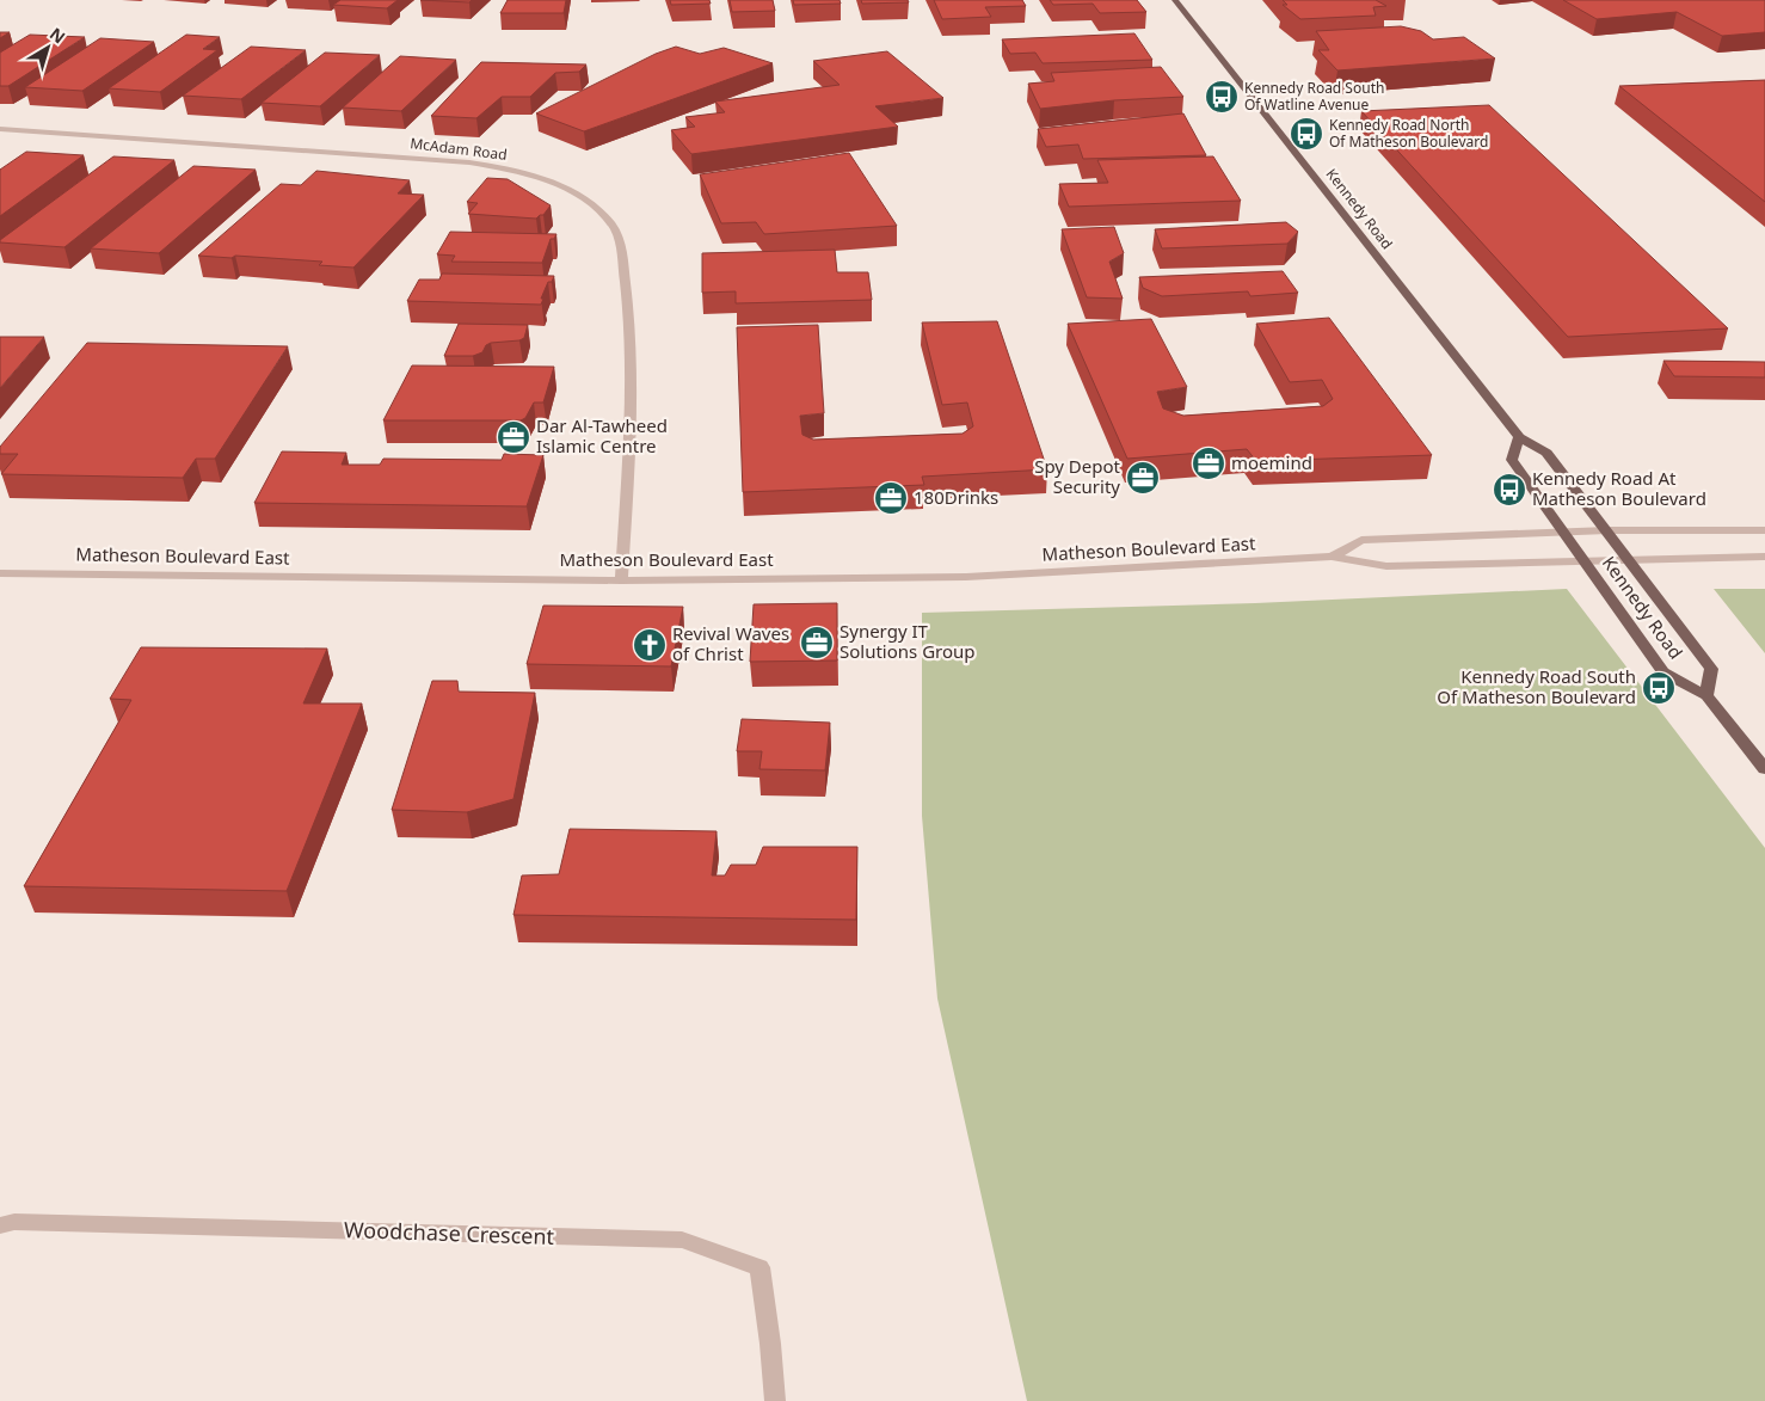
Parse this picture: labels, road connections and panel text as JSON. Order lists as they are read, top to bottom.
{
  "streets": {
    "main road": ["Kennedy Road"],
    "street": ["McAdam Road", "Matheson Boulevard East", "Woodchase Crescent"]
  },
  "crossings": [
    ["McAdam Road", "Matheson Boulevard East"],
    ["Kennedy Road", "Matheson Boulevard East"]
  ],
  "places": {
    "bus stop": [
      "Kennedy Road South Of Watline Avenue",
      "Kennedy Road North Of Matheson Boulevard",
      "Kennedy Road At Matheson Boulevard",
      "Kennedy Road South Of Matheson Boulevard"
    ],
    "office": [
      "Dar Al-Tawheed Islamic Centre",
      "moemind",
      "Spy Depot Security",
      "180Drinks",
      "Synergy IT Solutions Group"
    ],
    "church": ["Revival Waves of Christ"]
  },
  "north": "top right"
}
